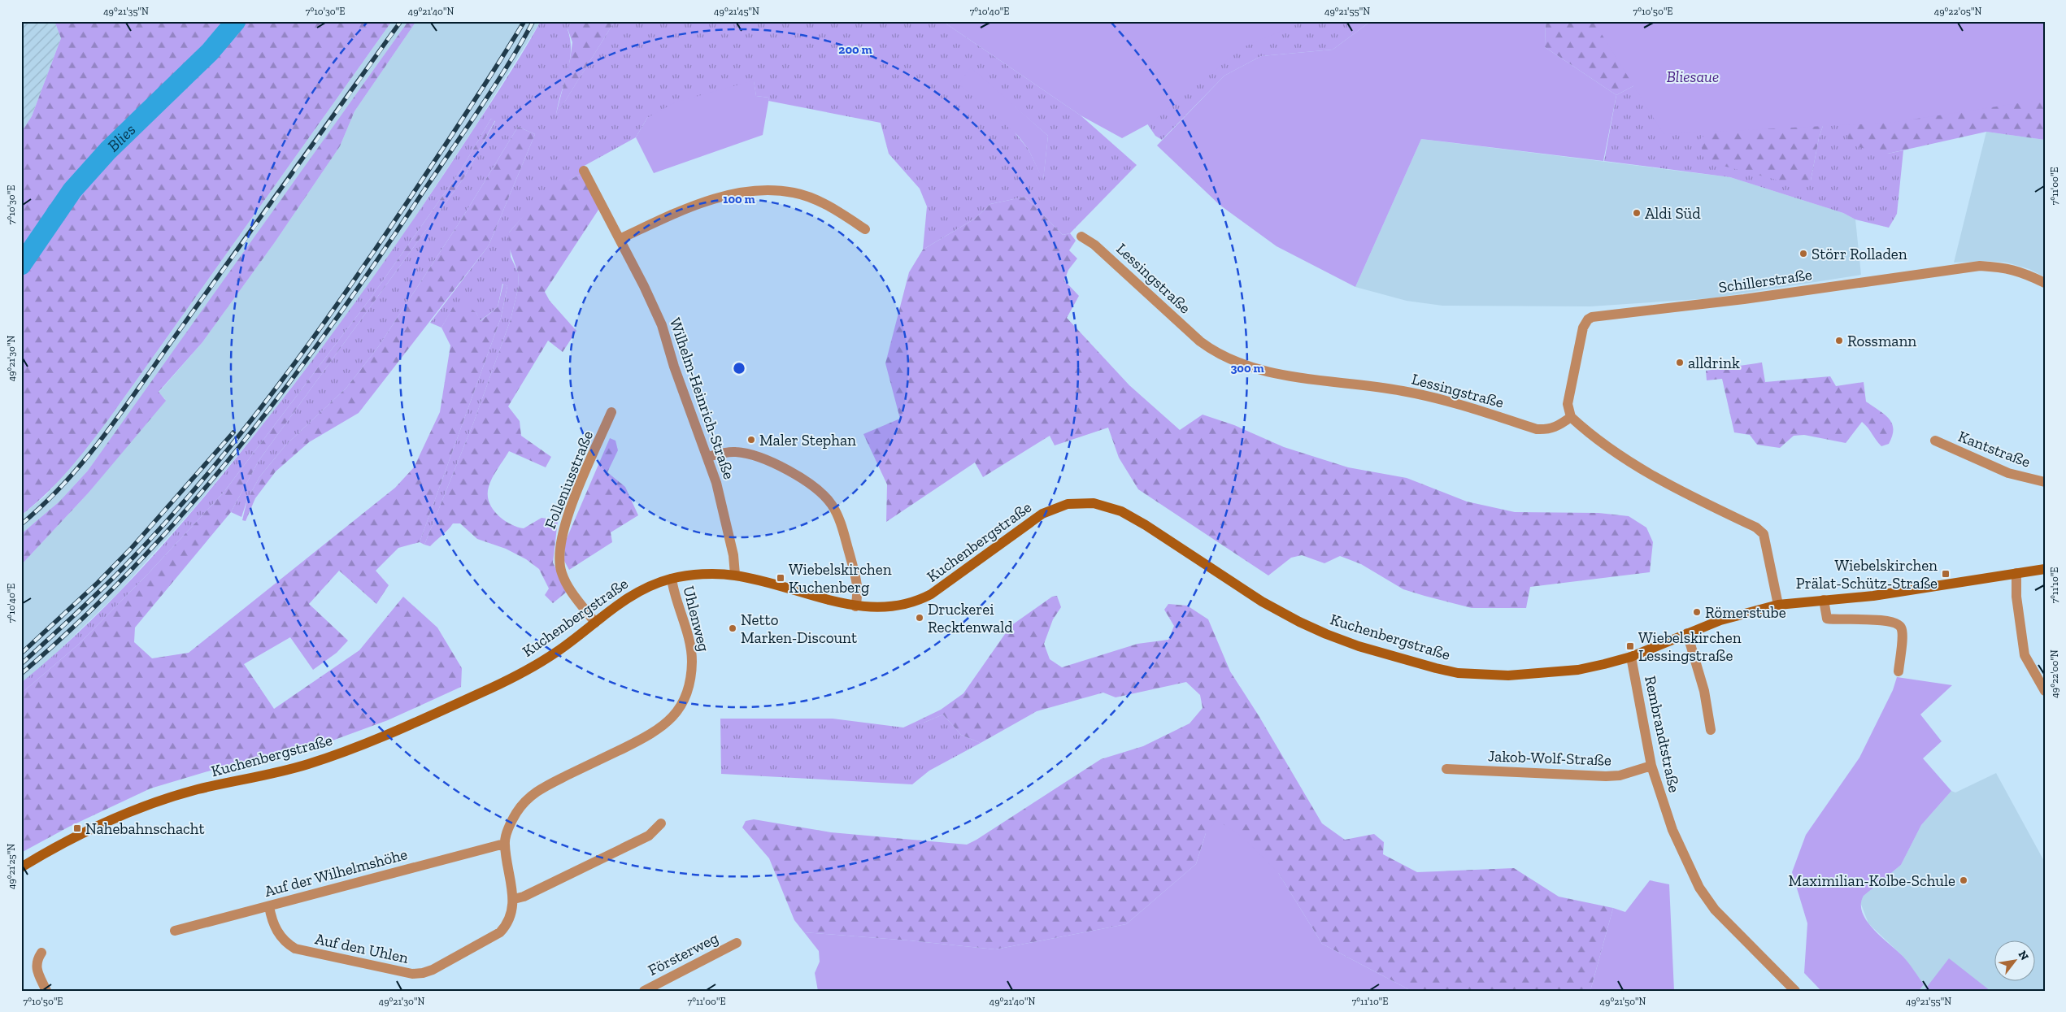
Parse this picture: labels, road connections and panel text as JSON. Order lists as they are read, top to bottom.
{
  "streets": {
    "main road": ["Kuchenbergstraße"],
    "street": [
      "Lessingstraße",
      "Schillerstraße",
      "Wilhelm-Heinrich-Straße",
      "Kantstraße",
      "Folleniusstraße",
      "Uhlenweg",
      "Rembrandtstraße",
      "Jakob-Wolf-Straße",
      "Auf der Wilhelmshöhe",
      "Auf den Uhlen",
      "Försterweg"
    ]
  },
  "crossings": [
    ["Lessingstraße", "Schillerstraße"],
    ["Wilhelm-Heinrich-Straße", "Kuchenbergstraße"],
    ["Folleniusstraße", "Kuchenbergstraße"],
    ["Kuchenbergstraße", "Uhlenweg"],
    ["Kuchenbergstraße", "Rembrandtstraße"],
    ["Uhlenweg", "Auf der Wilhelmshöhe"],
    ["Uhlenweg", "Auf den Uhlen"],
    ["Rembrandtstraße", "Jakob-Wolf-Straße"],
    ["Auf der Wilhelmshöhe", "Auf den Uhlen"]
  ],
  "water": ["Blies"],
  "parks": ["Bliesaue"],
  "places": {
    "other": [
      "Aldi Süd",
      "Störr Rolladen",
      "Rossmann",
      "alldrink",
      "Maler Stephan",
      "Römerstube",
      "Druckerei Recktenwald",
      "Netto Marken-Discount",
      "Maximilian-Kolbe-Schule"
    ],
    "transit": [
      "Wiebelskirchen Prälat-Schütz-Straße",
      "Wiebelskirchen Kuchenberg",
      "Wiebelskirchen Lessingstraße",
      "Nahebahnschacht"
    ]
  },
  "north": "top right",
  "coordinates": [
    "49°21'35\"N",
    "7°10'30\"E",
    "49°21'40\"N",
    "49°21'45\"N",
    "7°10'40\"E",
    "49°21'55\"N",
    "7°10'50\"E",
    "49°22'05\"N",
    "7°11'00\"E",
    "49°21'30\"N",
    "7°11'10\"E",
    "49°22'00\"N",
    "49°21'25\"N",
    "49°21'50\"N"
  ],
  "rings": ["200 m", "100 m", "300 m"]
}
